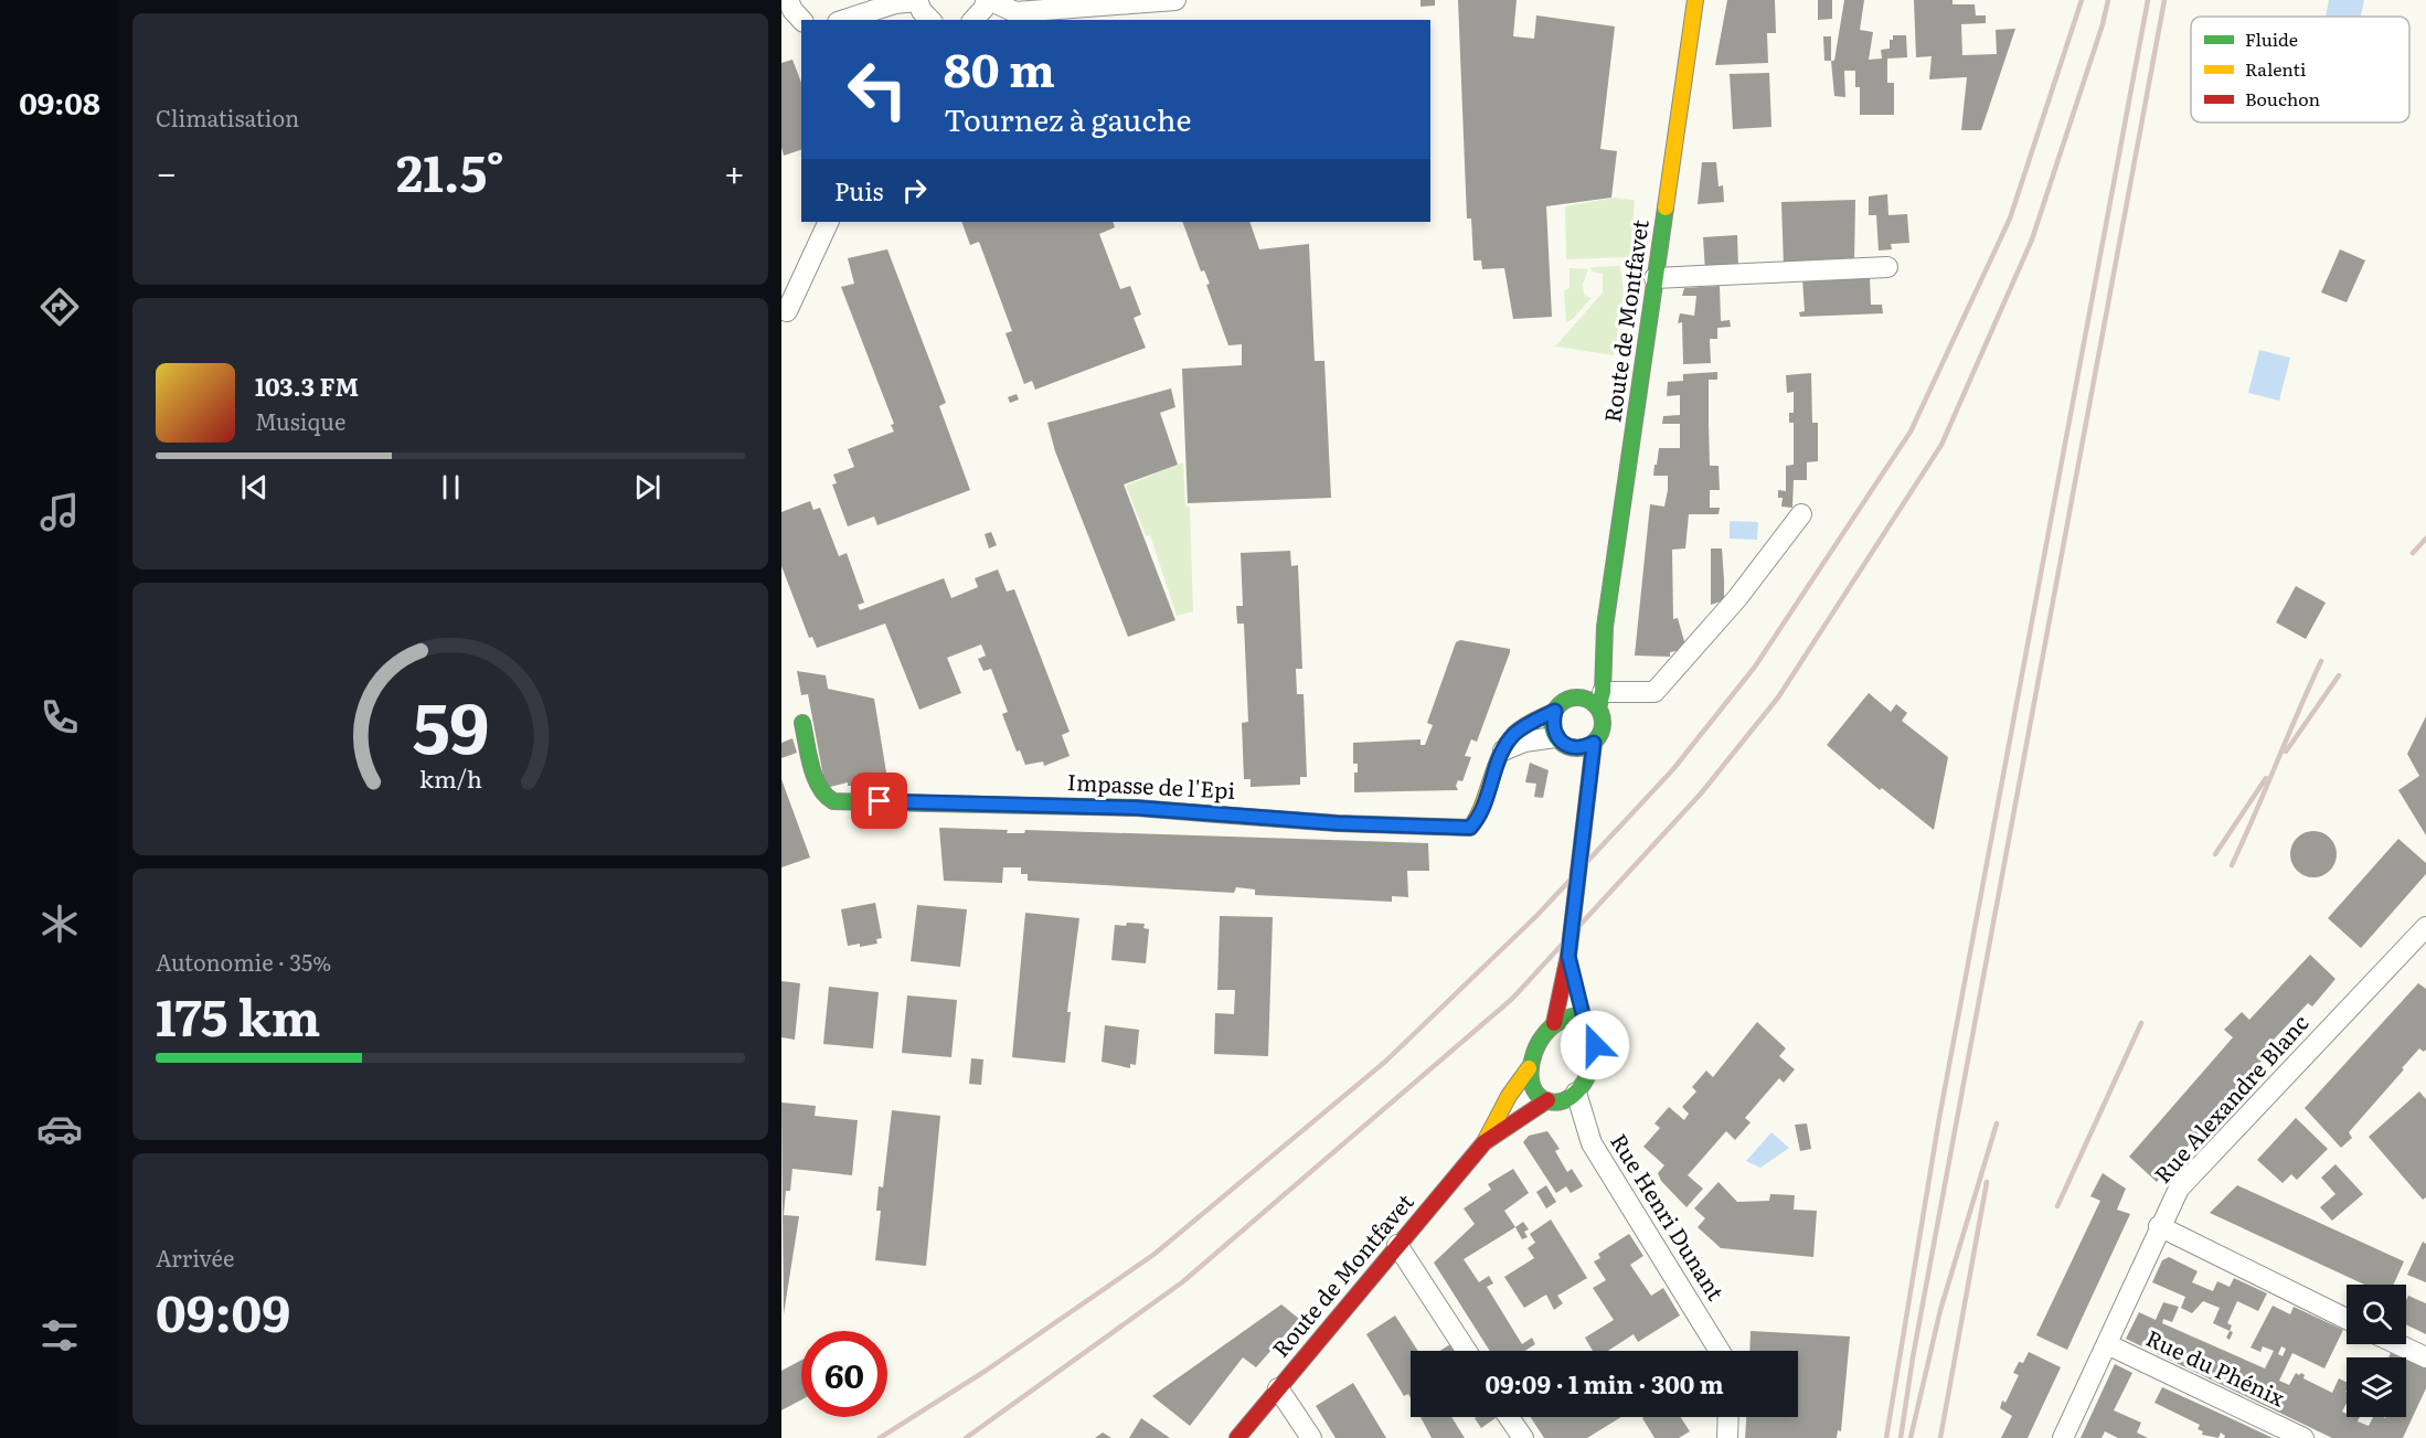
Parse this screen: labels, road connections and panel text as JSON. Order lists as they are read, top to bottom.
{
  "streets": {
    "main road": ["Route de Montfavet", "Impasse de l'Epi"],
    "street": ["Rue Alexandre Blanc", "Rue Henri Dunant", "Rue du Phénix"]
  },
  "crossings": [
    ["Route de Montfavet", "Impasse de l'Epi"],
    ["Route de Montfavet", "Rue Henri Dunant"],
    ["Rue Alexandre Blanc", "Rue du Phénix"]
  ],
  "legend": ["Fluide", "Ralenti", "Bouchon"],
  "page": {
    "tabs": "09:08",
    "tile": [
      "Climatisation",
      ["Autonomie · 35%", "175 km"],
      ["Arrivée", "09:09"]
    ],
    "turn": ["80 m", "Tournez à gauche"],
    "heat": ["−", "21.5°", "+"],
    "then": "Puis",
    "song": ["103.3 FM", "Musique"],
    "limit": "60",
    "trip": "09:09 · 1 min · 300 m",
    "gauge": ["59", "km/h"]
  }
}
